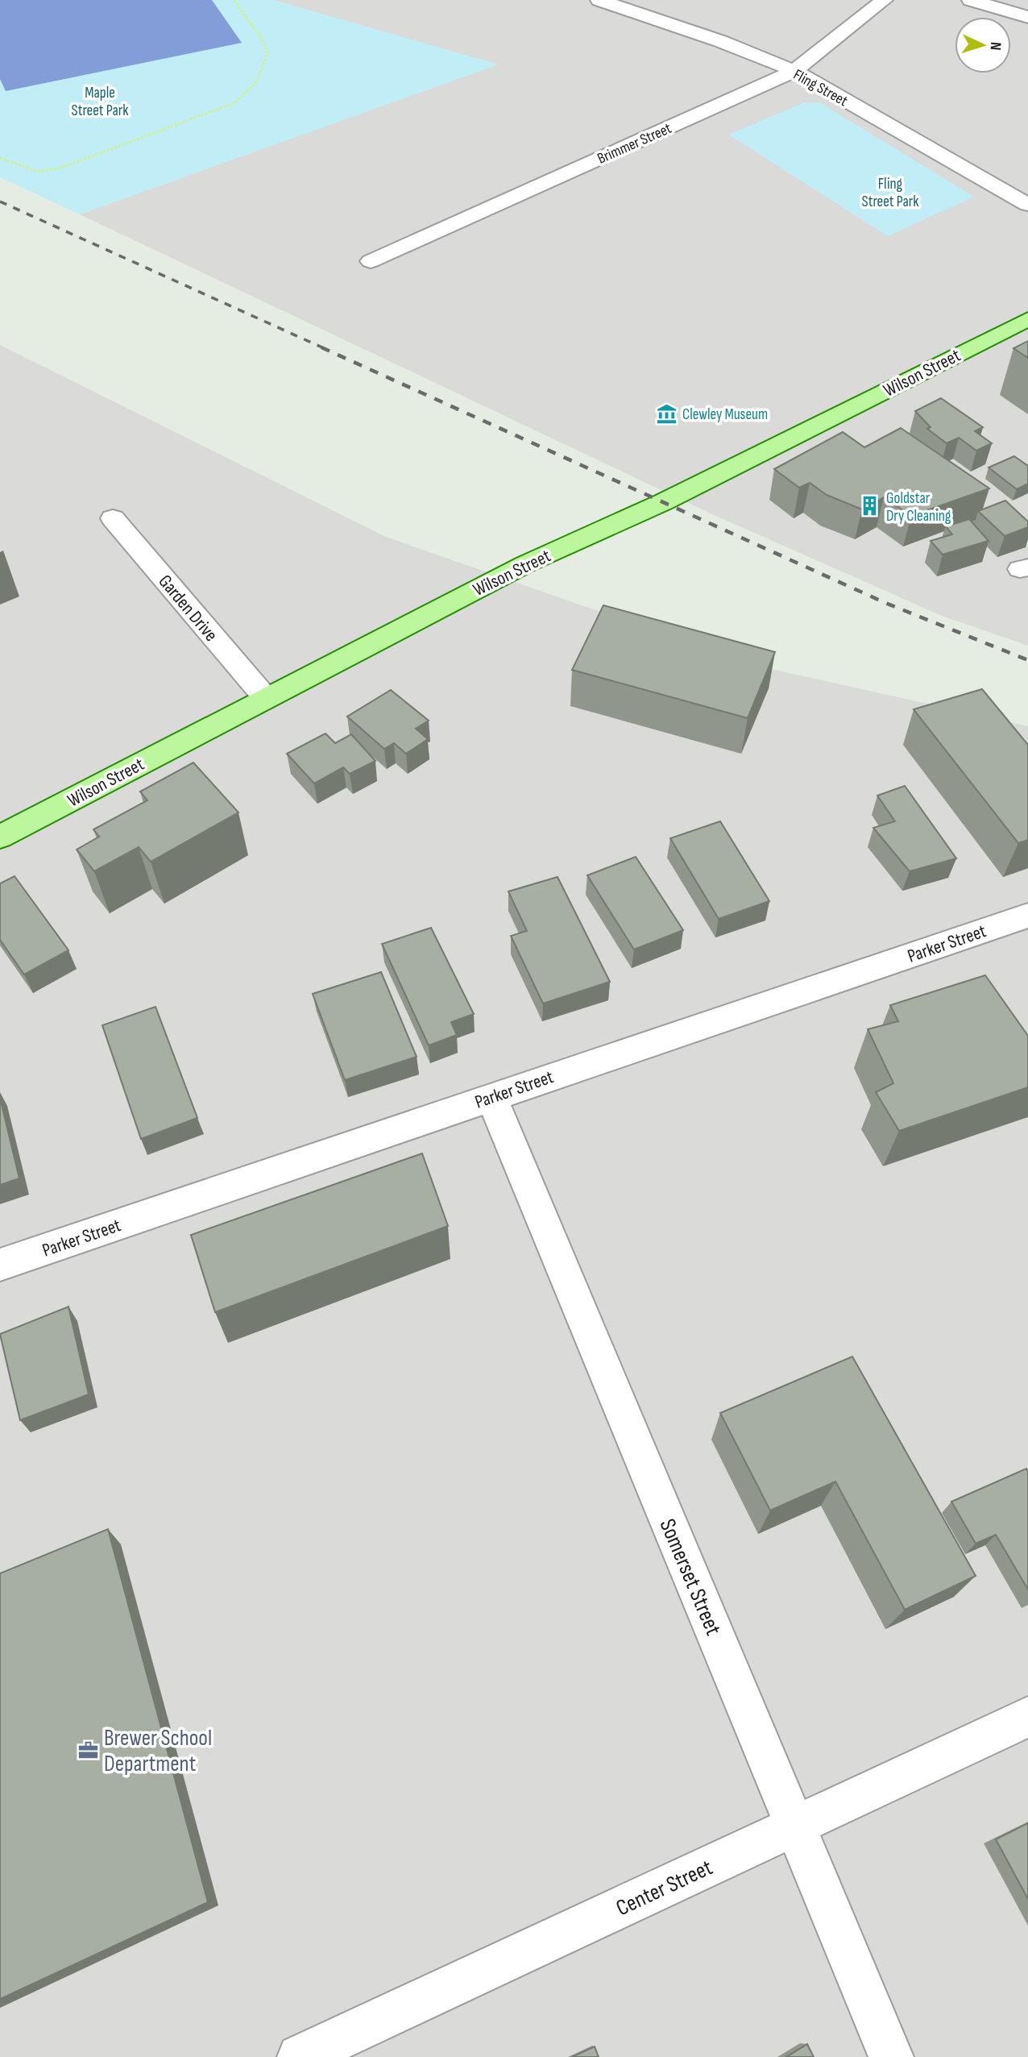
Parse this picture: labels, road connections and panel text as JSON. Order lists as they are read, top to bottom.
{
  "streets": {
    "main road": ["Wilson Street"],
    "street": [
      "Fling Street",
      "Brimmer Street",
      "Garden Drive",
      "Parker Street",
      "Somerset Street",
      "Center Street"
    ]
  },
  "crossings": [
    ["Fling Street", "Brimmer Street"],
    ["Wilson Street", "Garden Drive"],
    ["Parker Street", "Somerset Street"],
    ["Somerset Street", "Center Street"]
  ],
  "parks": ["Maple Street Park", "Fling Street Park"],
  "places": {
    "museum": ["Clewley Museum"],
    "building": ["Goldstar Dry Cleaning"],
    "office": ["Brewer School Department"]
  },
  "north": "right"
}
